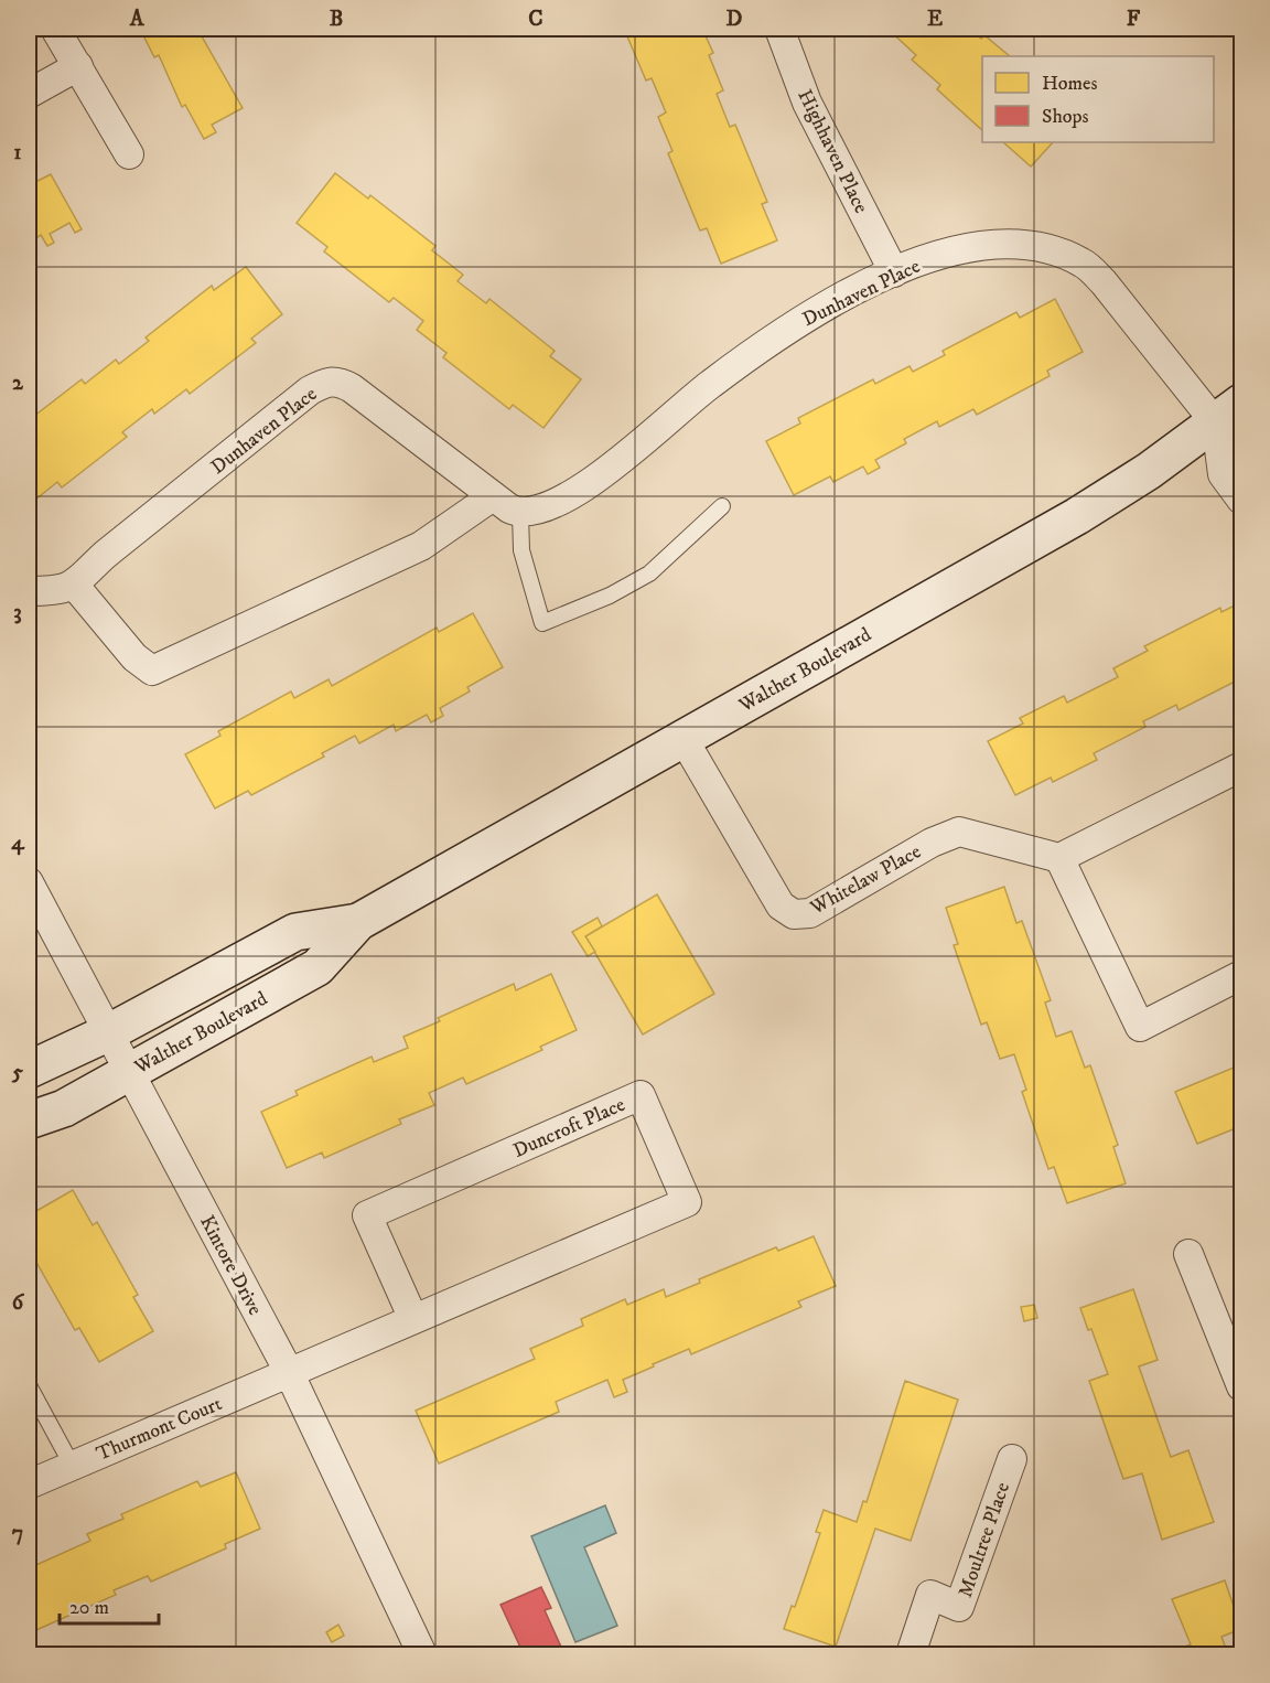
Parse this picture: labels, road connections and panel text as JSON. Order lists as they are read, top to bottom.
{
  "streets": {
    "main road": ["Walther Boulevard"],
    "street": [
      "Highhaven Place",
      "Dunhaven Place",
      "Whitelaw Place",
      "Duncroft Place",
      "Kintore Drive",
      "Thurmont Court",
      "Moultree Place"
    ]
  },
  "crossings": [
    ["Highhaven Place", "Dunhaven Place"],
    ["Dunhaven Place", "Walther Boulevard"],
    ["Walther Boulevard", "Whitelaw Place"],
    ["Walther Boulevard", "Kintore Drive"],
    ["Duncroft Place", "Kintore Drive"],
    ["Duncroft Place", "Thurmont Court"],
    ["Kintore Drive", "Thurmont Court"]
  ],
  "legend": ["Homes", "Shops"],
  "scale_bar": "20 m",
  "grid": {
    "columns": [
      "A",
      "B",
      "C",
      "D",
      "E",
      "F"
    ],
    "rows": [
      "1",
      "2",
      "3",
      "4",
      "5",
      "6",
      "7"
    ]
  }
}
